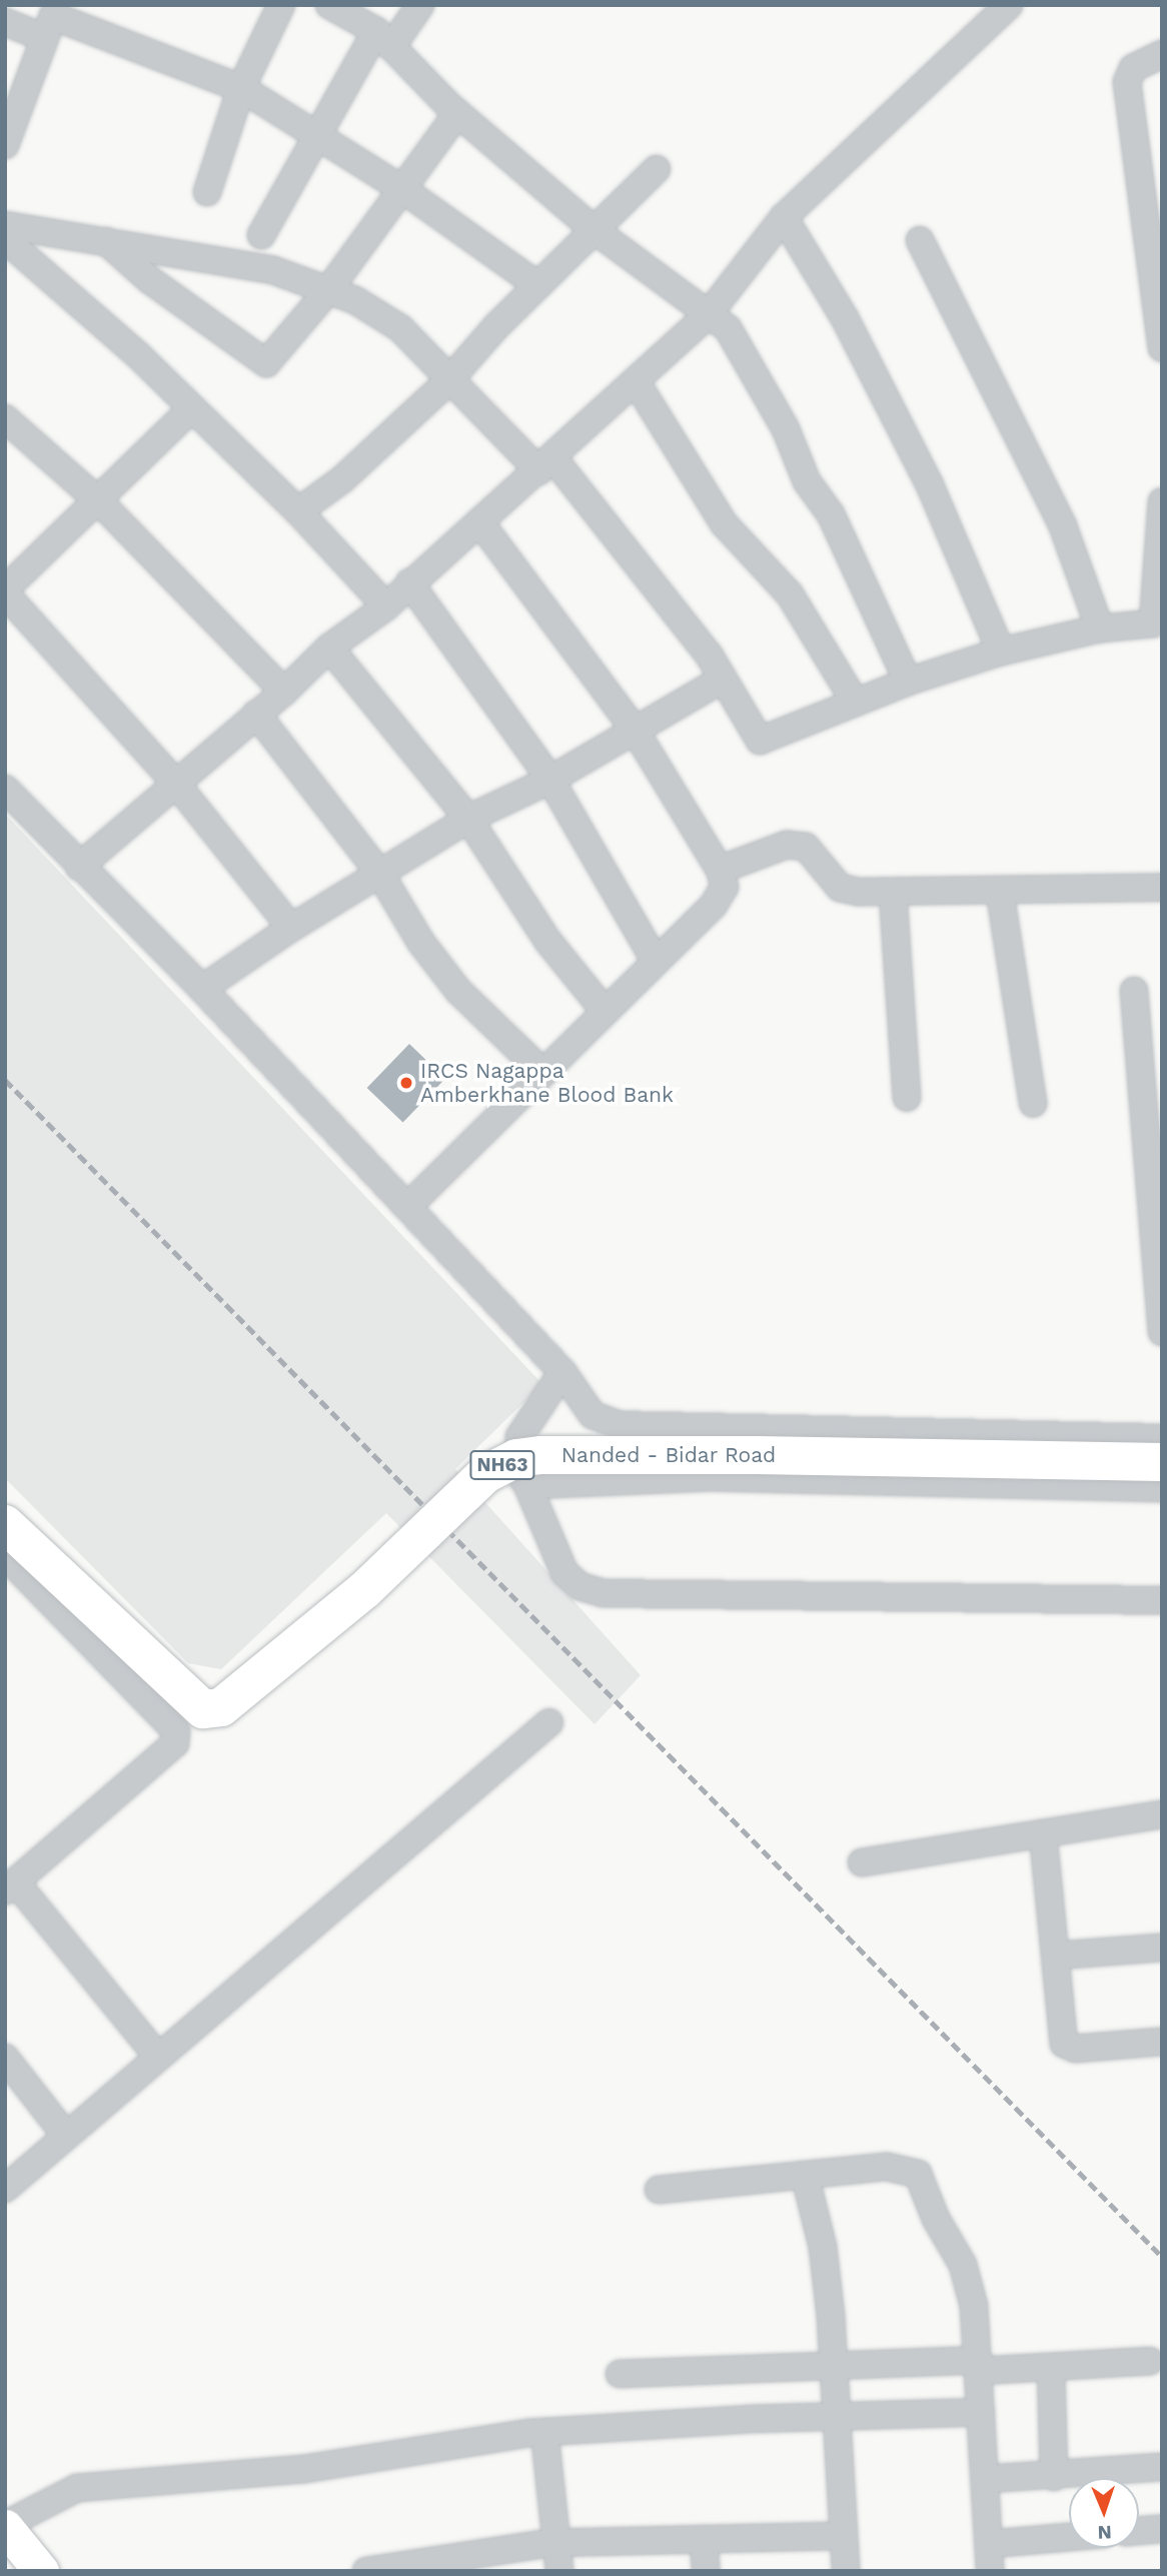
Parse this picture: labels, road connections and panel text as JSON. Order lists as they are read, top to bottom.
{
  "streets": {
    "highway": ["Nanded - Bidar Road", "NH63"]
  },
  "places": ["IRCS Nagappa Amberkhane Blood Bank"],
  "north": "bottom"
}
